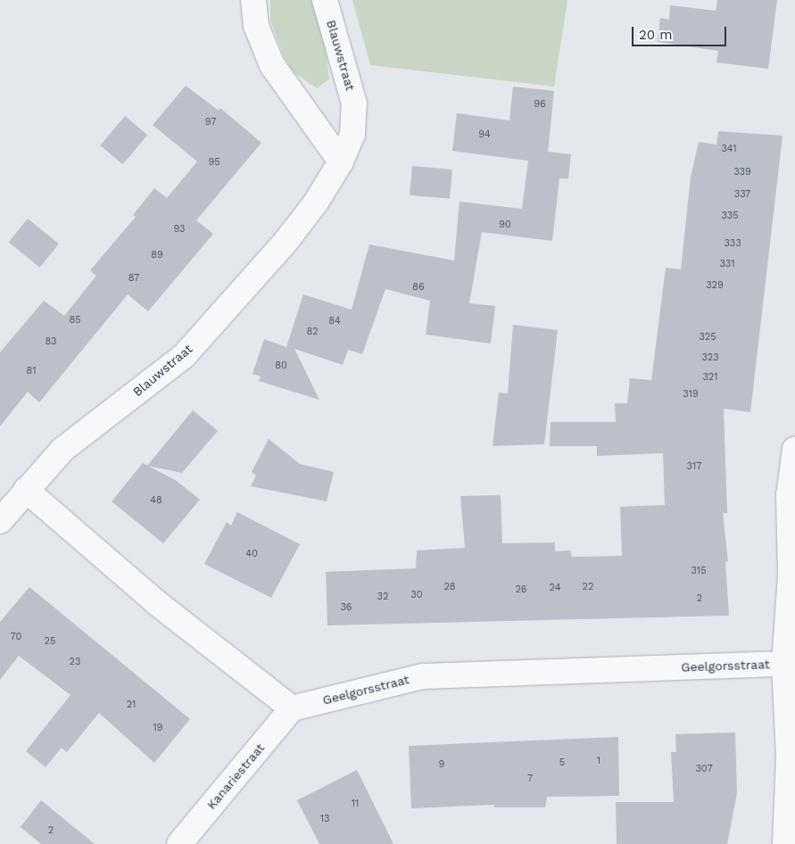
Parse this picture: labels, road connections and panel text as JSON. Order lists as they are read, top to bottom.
{
  "streets": {
    "street": ["Blauwstraat", "Geelgorsstraat", "Kanariestraat"]
  },
  "crossings": [
    ["Geelgorsstraat", "Kanariestraat"]
  ],
  "house_numbers": [
    "96",
    "97",
    "94",
    "341",
    "95",
    "339",
    "337",
    "335",
    "90",
    "93",
    "333",
    "89",
    "331",
    "87",
    "329",
    "86",
    "85",
    "84",
    "82",
    "325",
    "83",
    "323",
    "80",
    "81",
    "321",
    "319",
    "317",
    "48",
    "40",
    "315",
    "28",
    "22",
    "24",
    "26",
    "30",
    "32",
    "2",
    "36",
    "70",
    "25",
    "23",
    "21",
    "19",
    "1",
    "5",
    "9",
    "307",
    "7",
    "11",
    "13",
    "2"
  ],
  "scale_bar": "20 m"
}
